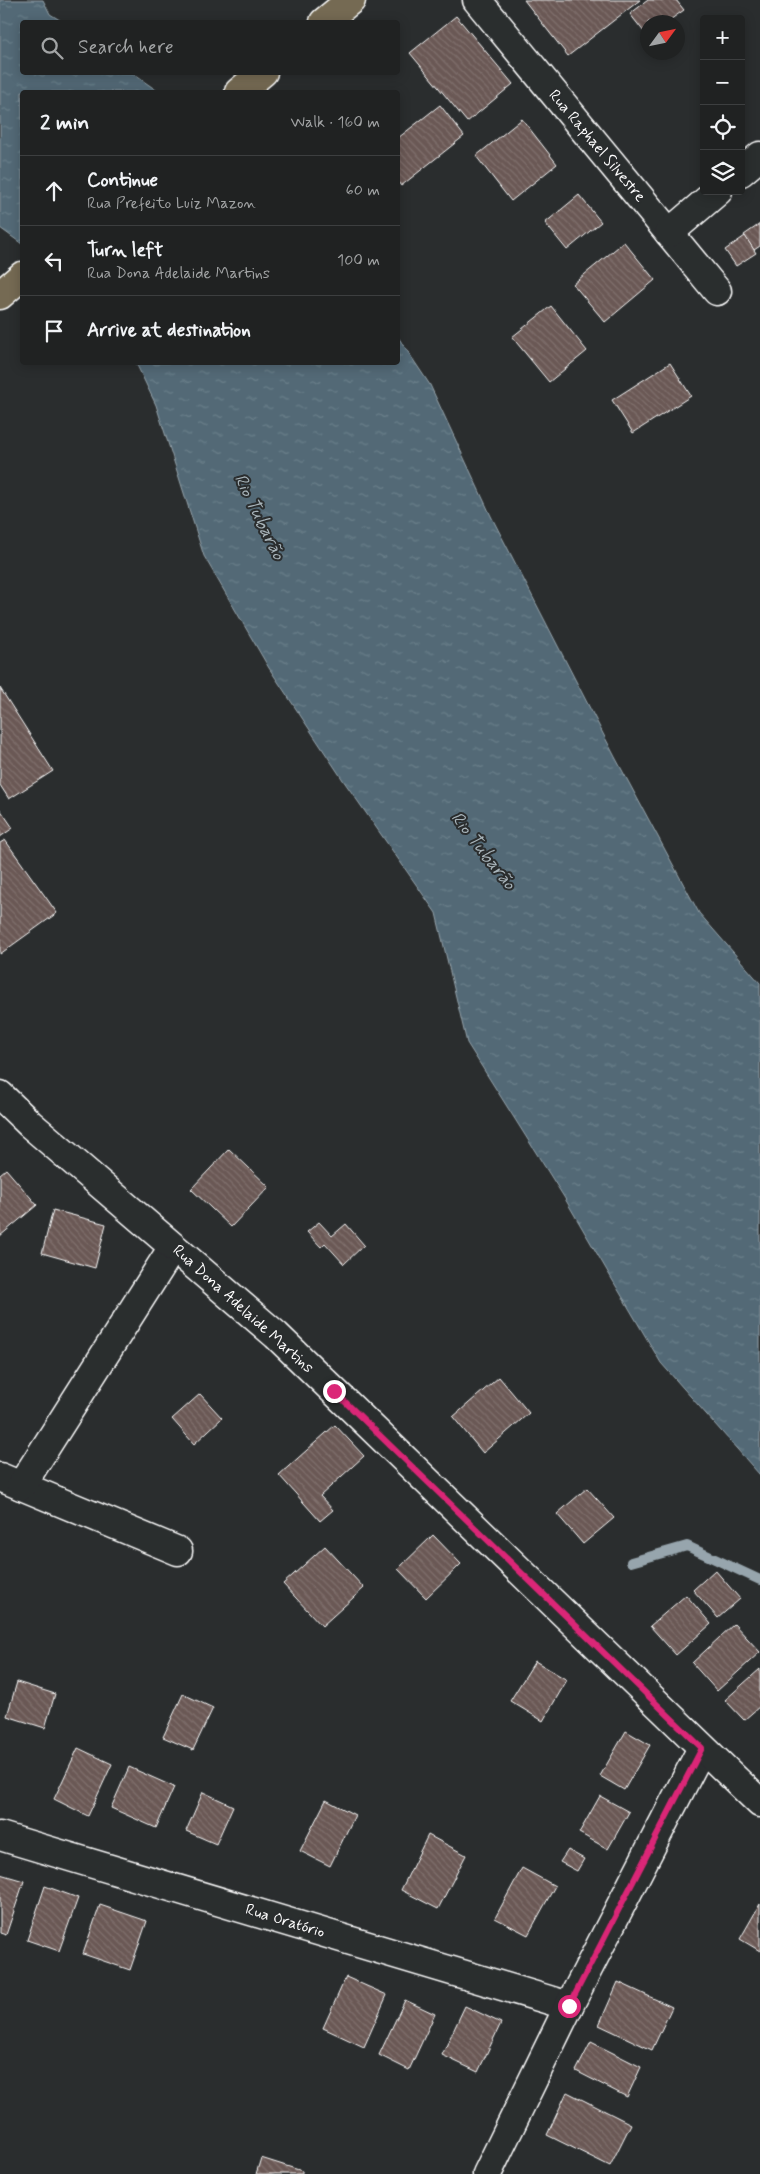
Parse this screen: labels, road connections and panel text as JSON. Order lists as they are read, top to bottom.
{
  "streets": {
    "street": ["Rua Raphael Silvestre", "Rua Dona Adelaide Martins", "Rua Oratório"]
  },
  "water": ["Rio Tubarão"],
  "north": "top right",
  "page": {
    "map_buttons": ["+", "−"],
    "search": "Search here",
    "heading": ["2 min", "Walk · 160 m"],
    "list": [
      ["Continue", "Rua Prefeito Luiz Mazon", "60 m"],
      ["Turn left", "Rua Dona Adelaide Martins", "100 m"],
      "Arrive at destination"
    ]
  }
}
